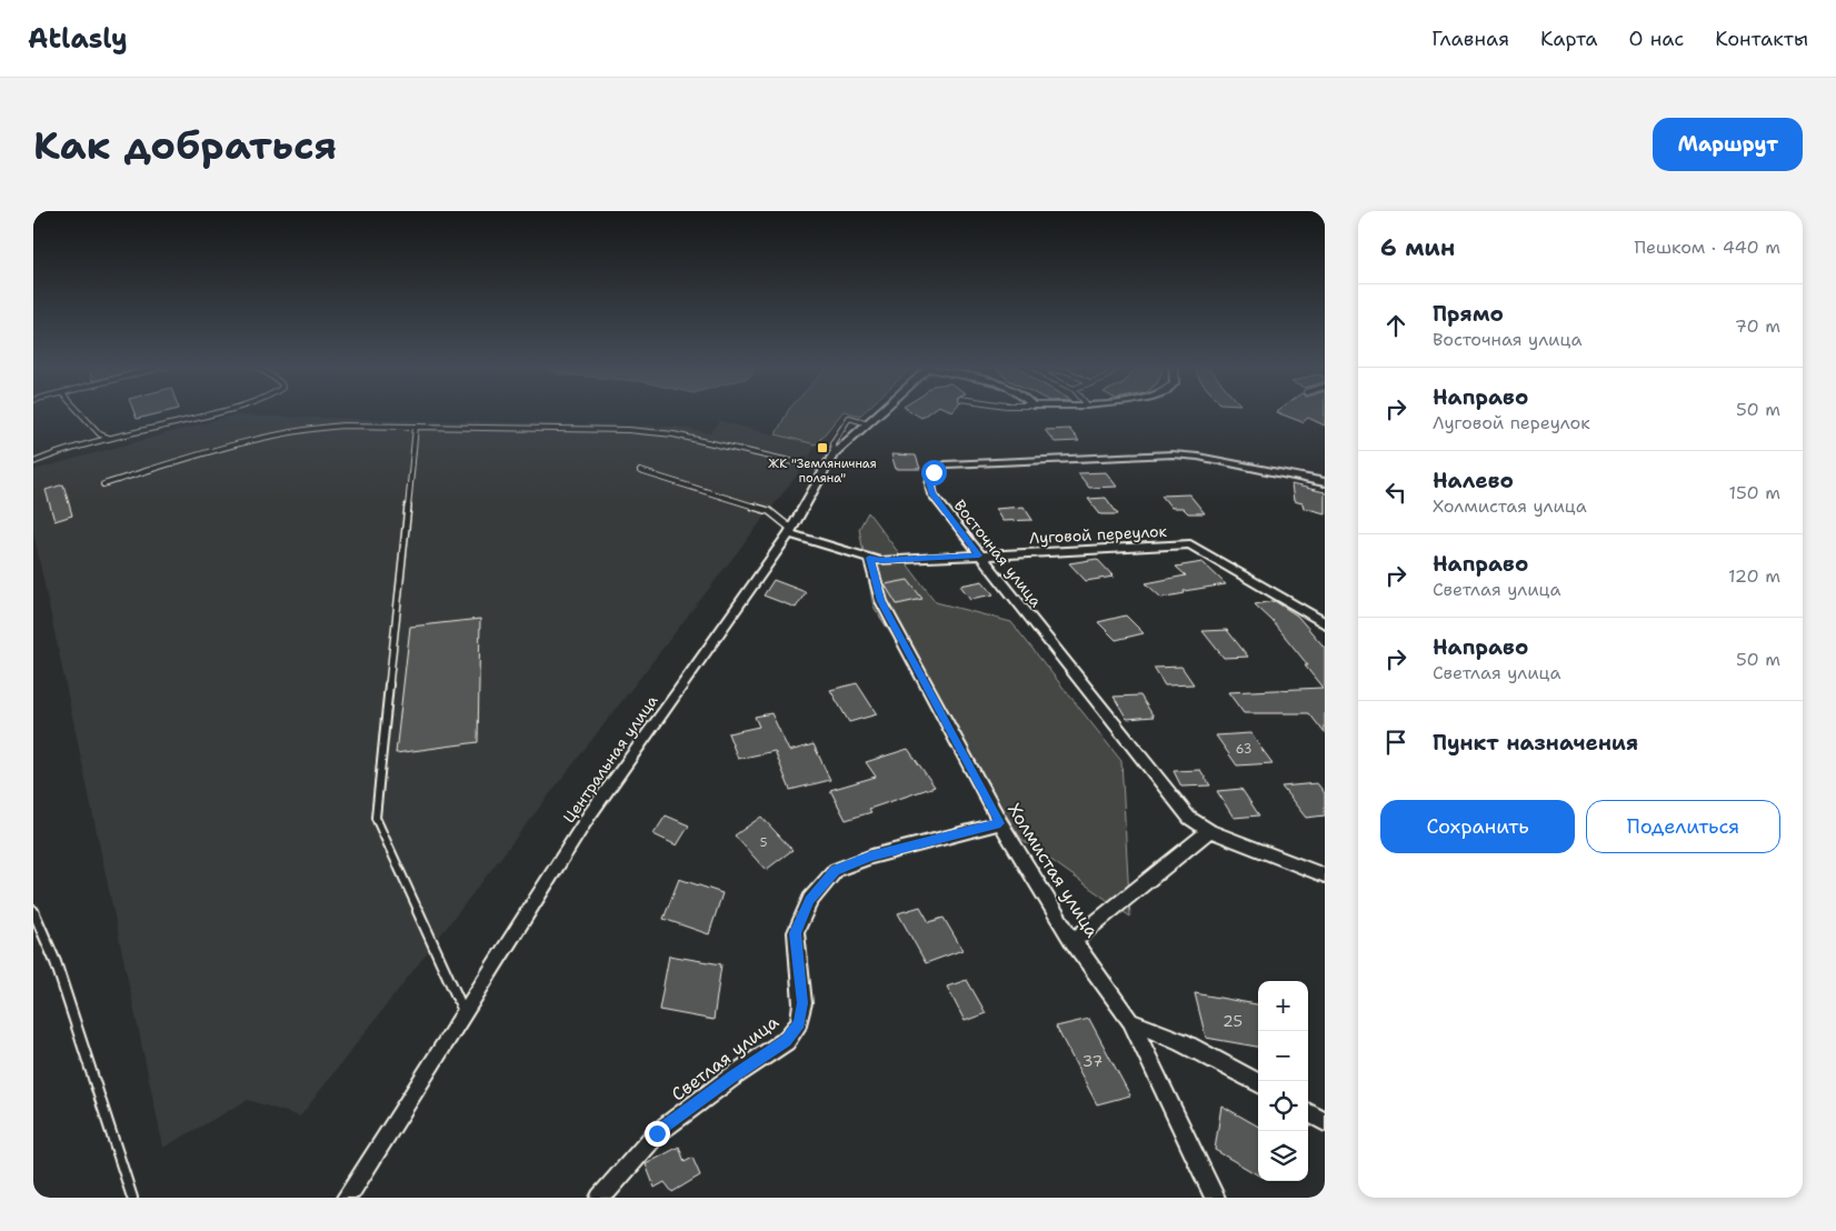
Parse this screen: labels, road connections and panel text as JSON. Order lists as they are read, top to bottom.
{
  "streets": {
    "street": [
      "Луговой переулок",
      "Восточная улица",
      "Центральная улица",
      "Холмистая улица",
      "Светлая улица"
    ]
  },
  "crossings": [
    ["Луговой переулок", "Восточная улица"],
    ["Луговой переулок", "Центральная улица"],
    ["Луговой переулок", "Холмистая улица"],
    ["Холмистая улица", "Светлая улица"]
  ],
  "places": {
    "transit": ["ЖК \"Земляничная поляна\""]
  },
  "house_numbers": [
    "63",
    "5",
    "25",
    "37"
  ],
  "page": {
    "header": "Atlasly",
    "nav": [
      "Главная",
      "Карта",
      "О нас",
      "Контакты"
    ],
    "buttons": [
      "Маршрут",
      ["Сохранить", "Поделиться"]
    ],
    "title": "Как добраться",
    "heading": ["6 мин", "Пешком · 440 m"],
    "list": [
      ["Прямо", "Восточная улица", "70 m"],
      ["Направо", "Луговой переулок", "50 m"],
      ["Налево", "Холмистая улица", "150 m"],
      ["Направо", "Светлая улица", "120 m"],
      ["Направо", "Светлая улица", "50 m"],
      "Пункт назначения"
    ],
    "map_buttons": ["+", "−"]
  }
}
